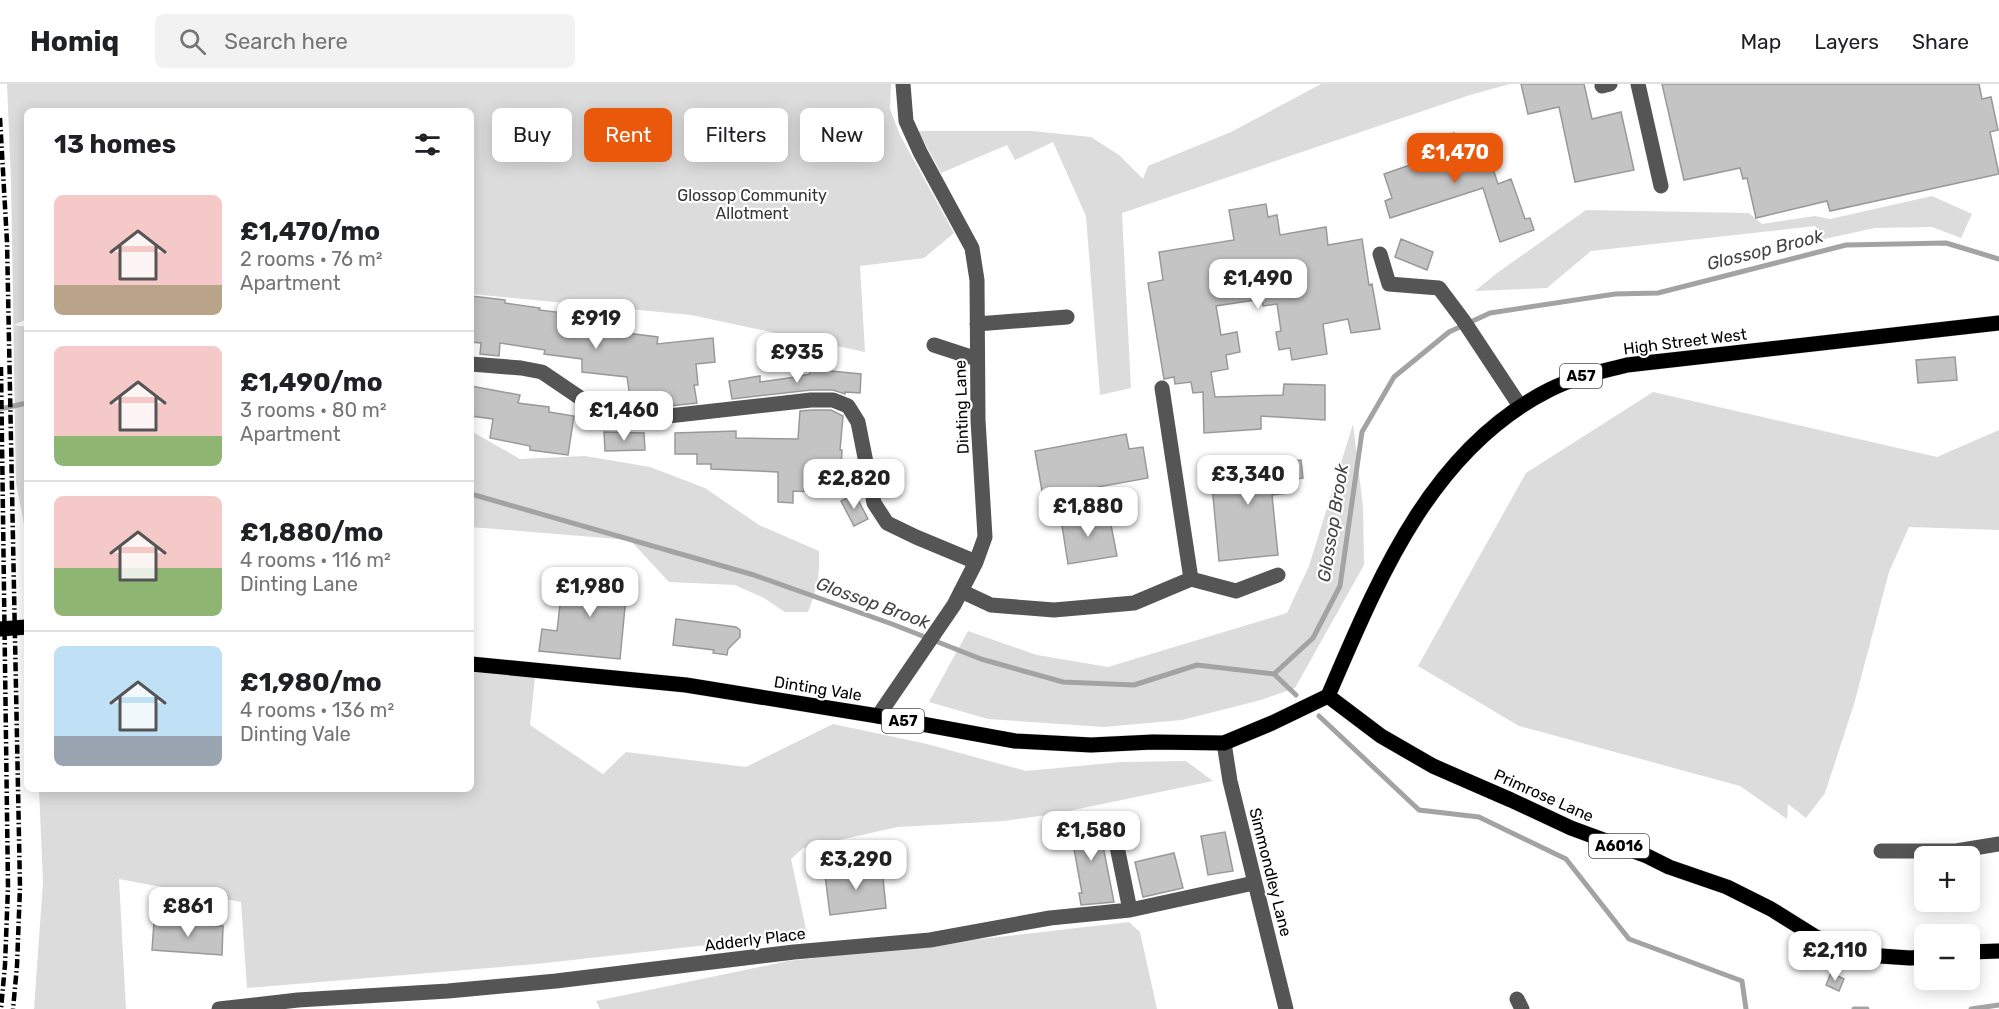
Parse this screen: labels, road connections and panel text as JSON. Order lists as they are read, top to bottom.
{
  "streets": {
    "main road": [
      "High Street West",
      "A57",
      "Dinting Vale",
      "Primrose Lane",
      "A6016"
    ],
    "street": ["Dinting Lane", "Simmondley Lane", "Adderly Place"]
  },
  "crossings": [
    ["High Street West", "Dinting Vale"],
    ["High Street West", "Primrose Lane"],
    ["Dinting Lane", "Dinting Vale"],
    ["Dinting Vale", "Primrose Lane"],
    ["Dinting Vale", "Simmondley Lane"],
    ["Simmondley Lane", "Adderly Place"]
  ],
  "water": ["Glossop Brook"],
  "parks": ["Glossop Community Allotment"],
  "page": {
    "header": "Homiq",
    "search": "Search here",
    "nav": ["Map", "Layers", "Share"],
    "chip": [
      "Buy",
      "Rent",
      "Filters",
      "New"
    ],
    "heading": "13 homes",
    "price": [
      "£1,470",
      "£1,490",
      "£919",
      "£935",
      "£1,460",
      "£3,340",
      "£2,820",
      "£1,880",
      "£1,980",
      "£1,580",
      "£3,290",
      "£861",
      "£2,110"
    ],
    "list": [
      {
        "name": "£1,470/mo",
        "note": "2 rooms · 76 m² · Apartment"
      },
      {
        "name": "£1,490/mo",
        "note": "3 rooms · 80 m² · Apartment"
      },
      {
        "name": "£1,880/mo",
        "note": "4 rooms · 116 m² · Dinting Lane"
      },
      {
        "name": "£1,980/mo",
        "note": "4 rooms · 136 m² · Dinting Vale"
      }
    ],
    "map_buttons": ["+", "−"]
  }
}
